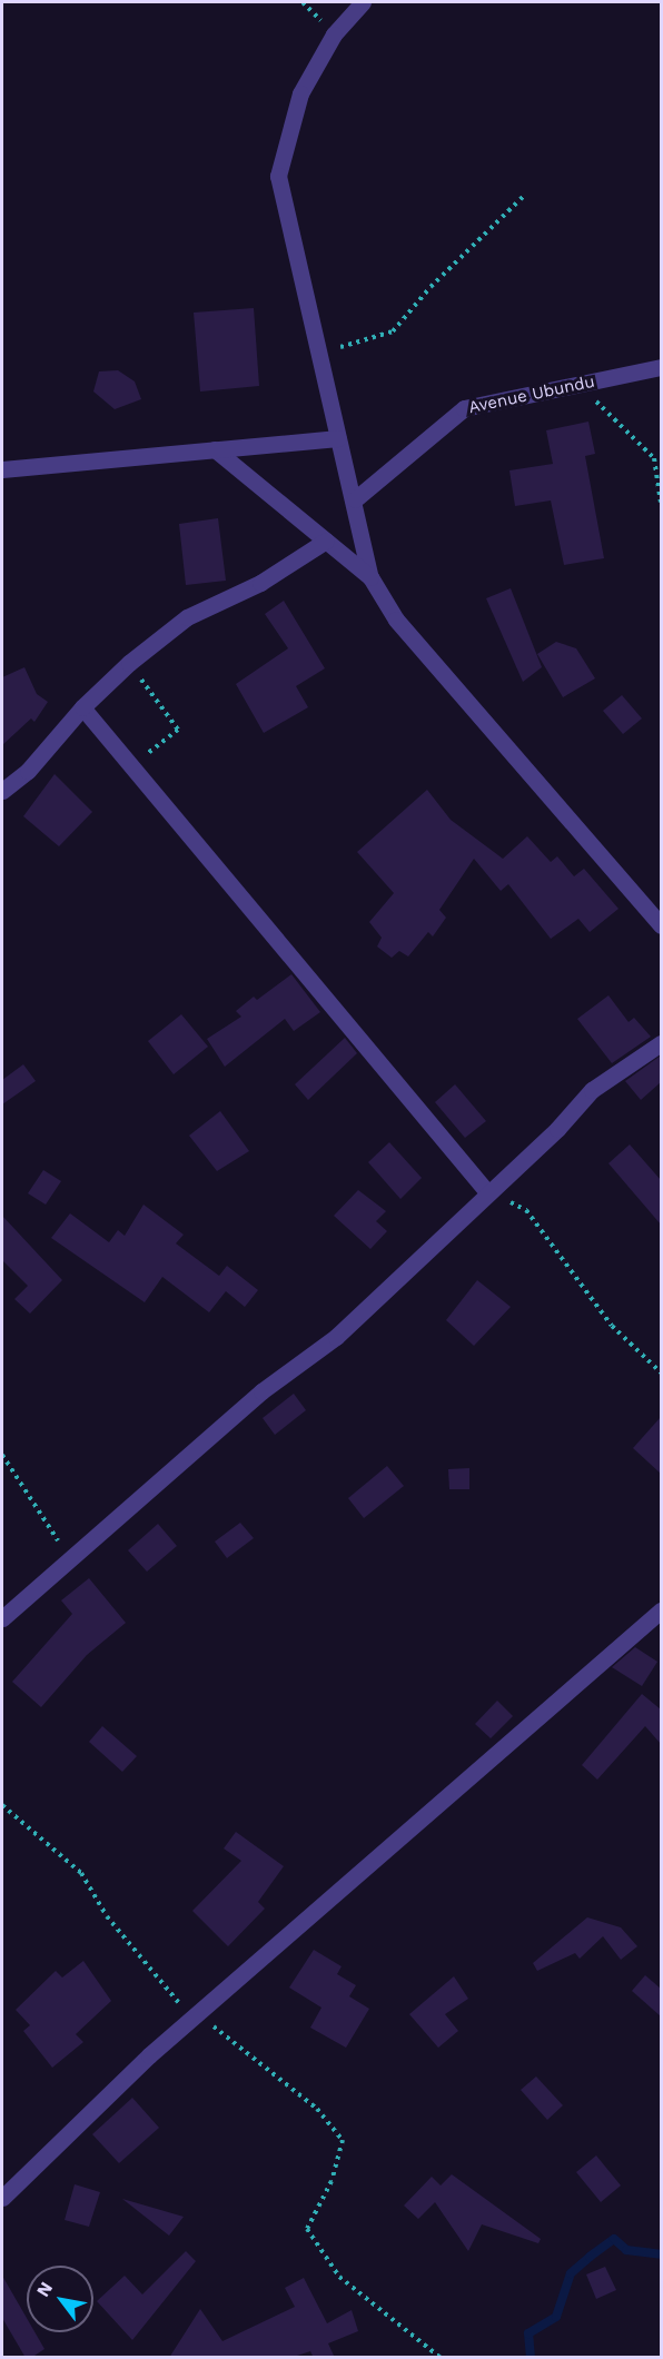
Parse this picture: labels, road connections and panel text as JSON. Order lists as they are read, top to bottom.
{
  "streets": {
    "street": ["Avenue Ubundu"]
  },
  "north": "top left"
}
